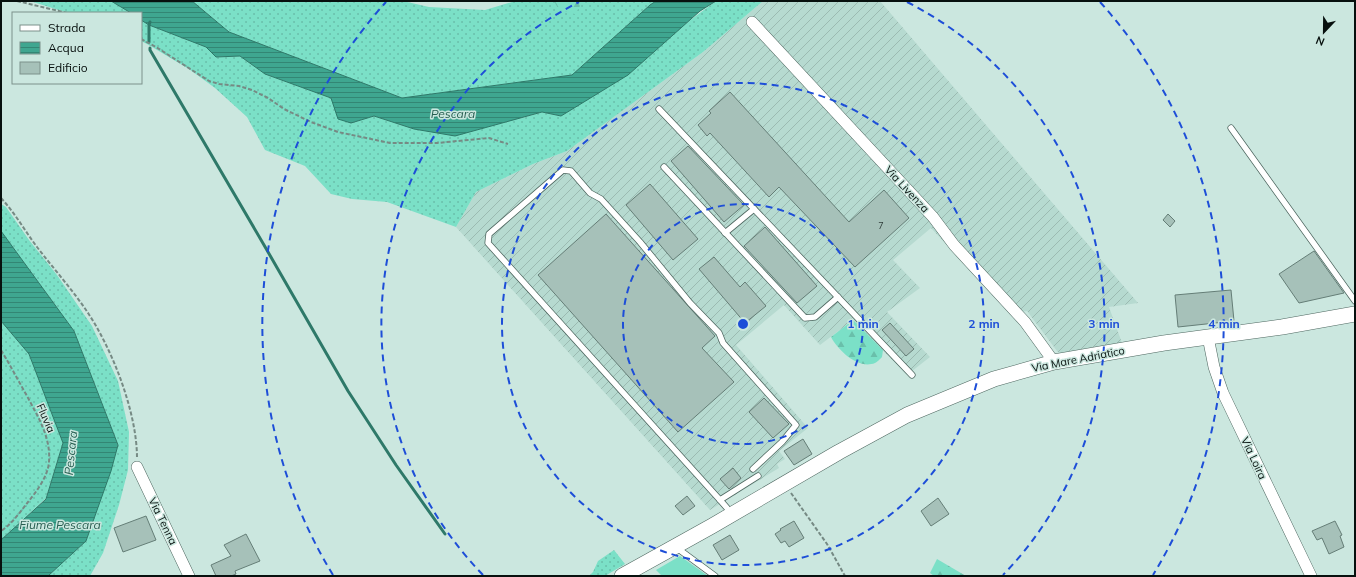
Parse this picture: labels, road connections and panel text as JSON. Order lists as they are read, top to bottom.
{
  "streets": {
    "main road": ["Via Mare Adriatico"],
    "street": ["Via Livenza", "Via Loira", "Via Tenna"],
    "path": ["Fluvia"]
  },
  "crossings": [
    ["Via Livenza", "Via Mare Adriatico"],
    ["Via Mare Adriatico", "Via Loira"]
  ],
  "water": ["Pescara", "Fiume Pescara"],
  "house_numbers": ["7"],
  "legend": ["Strada", "Acqua", "Edificio"],
  "north": "bottom",
  "rings": [
    "1 min",
    "2 min",
    "3 min",
    "4 min"
  ]
}
